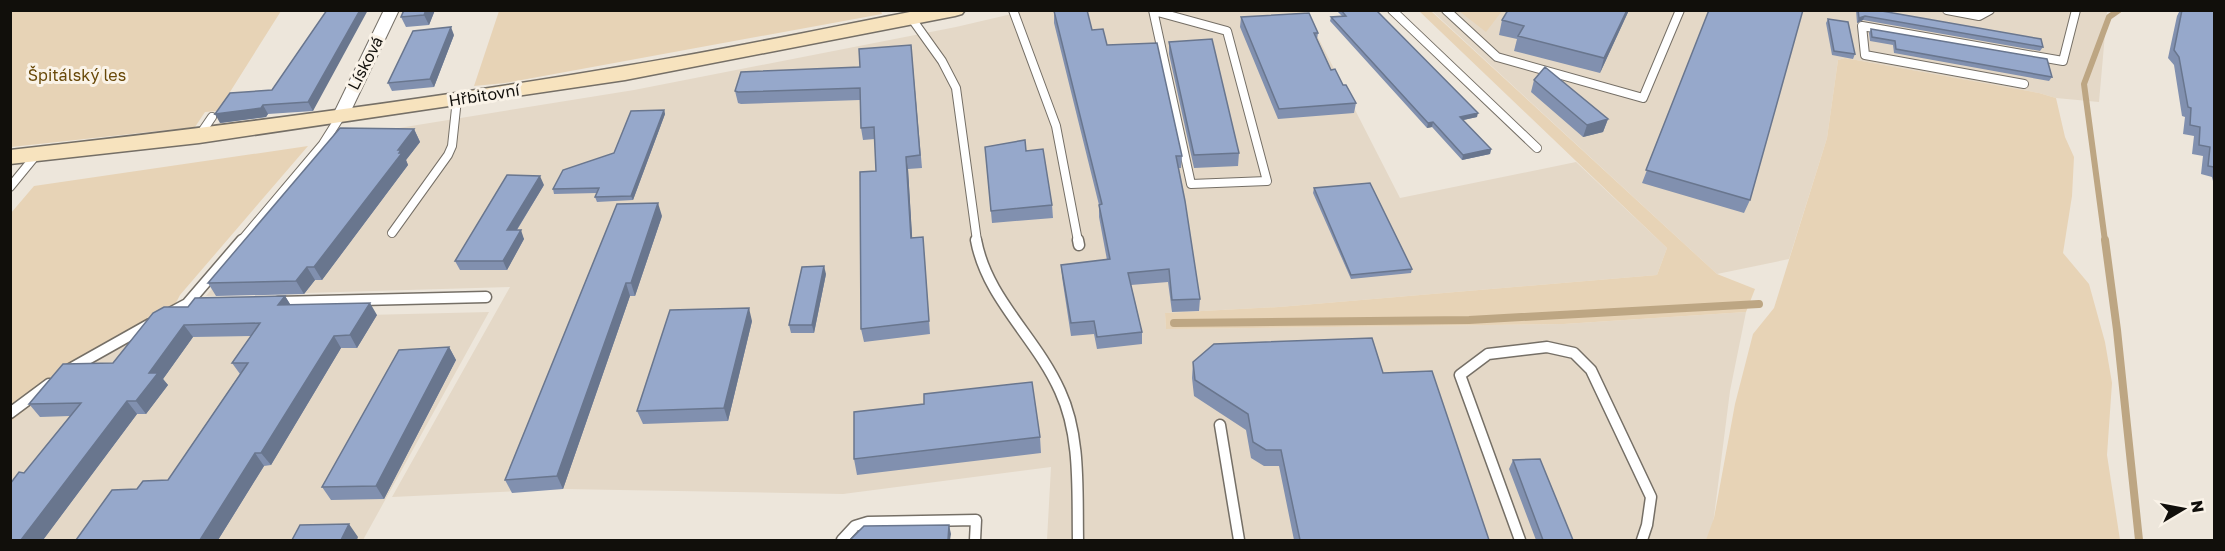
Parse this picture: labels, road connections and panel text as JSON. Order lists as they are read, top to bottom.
{
  "streets": {
    "street": ["Lísková", "Hřbitovní"]
  },
  "crossings": [
    ["Lísková", "Hřbitovní"]
  ],
  "parks": ["Špitálský les"],
  "north": "right"
}
